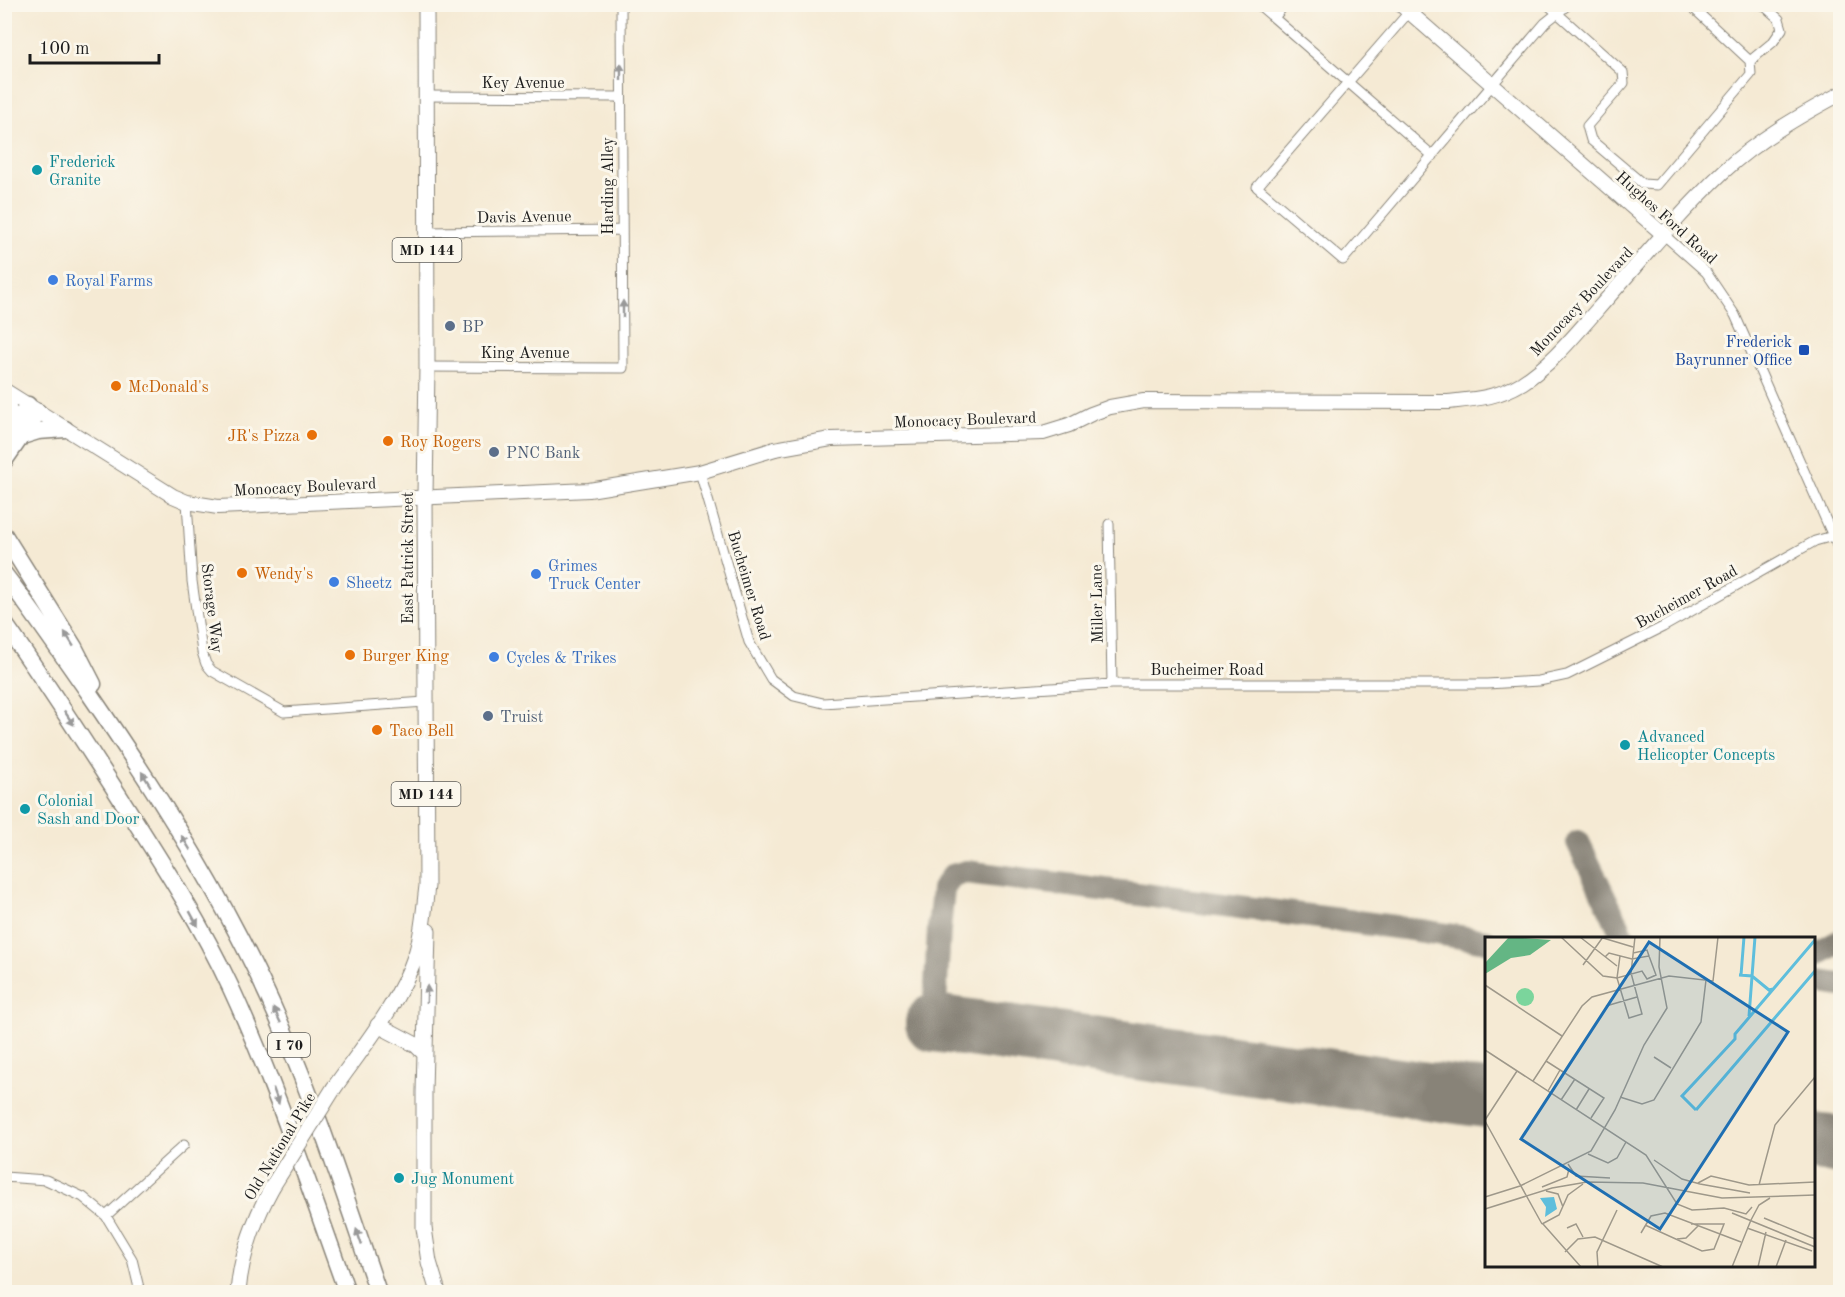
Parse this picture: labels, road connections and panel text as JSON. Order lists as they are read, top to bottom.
{
  "streets": {
    "highway": ["I 70"],
    "main road": [
      "Hughes Ford Road",
      "MD 144",
      "Monocacy Boulevard",
      "East Patrick Street",
      "Old National Pike"
    ],
    "street": [
      "Key Avenue",
      "Harding Alley",
      "Davis Avenue",
      "King Avenue",
      "Bucheimer Road",
      "Miller Lane",
      "Storage Way"
    ]
  },
  "crossings": [
    ["Key Avenue", "Harding Alley"],
    ["Key Avenue", "East Patrick Street"],
    ["Harding Alley", "Davis Avenue"],
    ["Harding Alley", "King Avenue"],
    ["Davis Avenue", "East Patrick Street"],
    ["Hughes Ford Road", "Monocacy Boulevard"],
    ["Hughes Ford Road", "Bucheimer Road"],
    ["Monocacy Boulevard", "East Patrick Street"],
    ["Monocacy Boulevard", "Bucheimer Road"],
    ["Monocacy Boulevard", "Storage Way"],
    ["King Avenue", "East Patrick Street"],
    ["East Patrick Street", "Storage Way"],
    ["East Patrick Street", "Old National Pike"],
    ["Bucheimer Road", "Miller Lane"]
  ],
  "one_way": ["Harding Alley"],
  "places": {
    "other": [
      "Frederick Granite",
      "Royal Farms",
      "BP",
      "McDonald's",
      "JR's Pizza",
      "Roy Rogers",
      "PNC Bank",
      "Wendy's",
      "Grimes Truck Center",
      "Sheetz",
      "Burger King",
      "Cycles & Trikes",
      "Truist",
      "Taco Bell",
      "Advanced Helicopter Concepts",
      "Colonial Sash and Door",
      "Jug Monument"
    ],
    "transit": ["Frederick Bayrunner Office"]
  },
  "scale_bar": "100 m"
}
